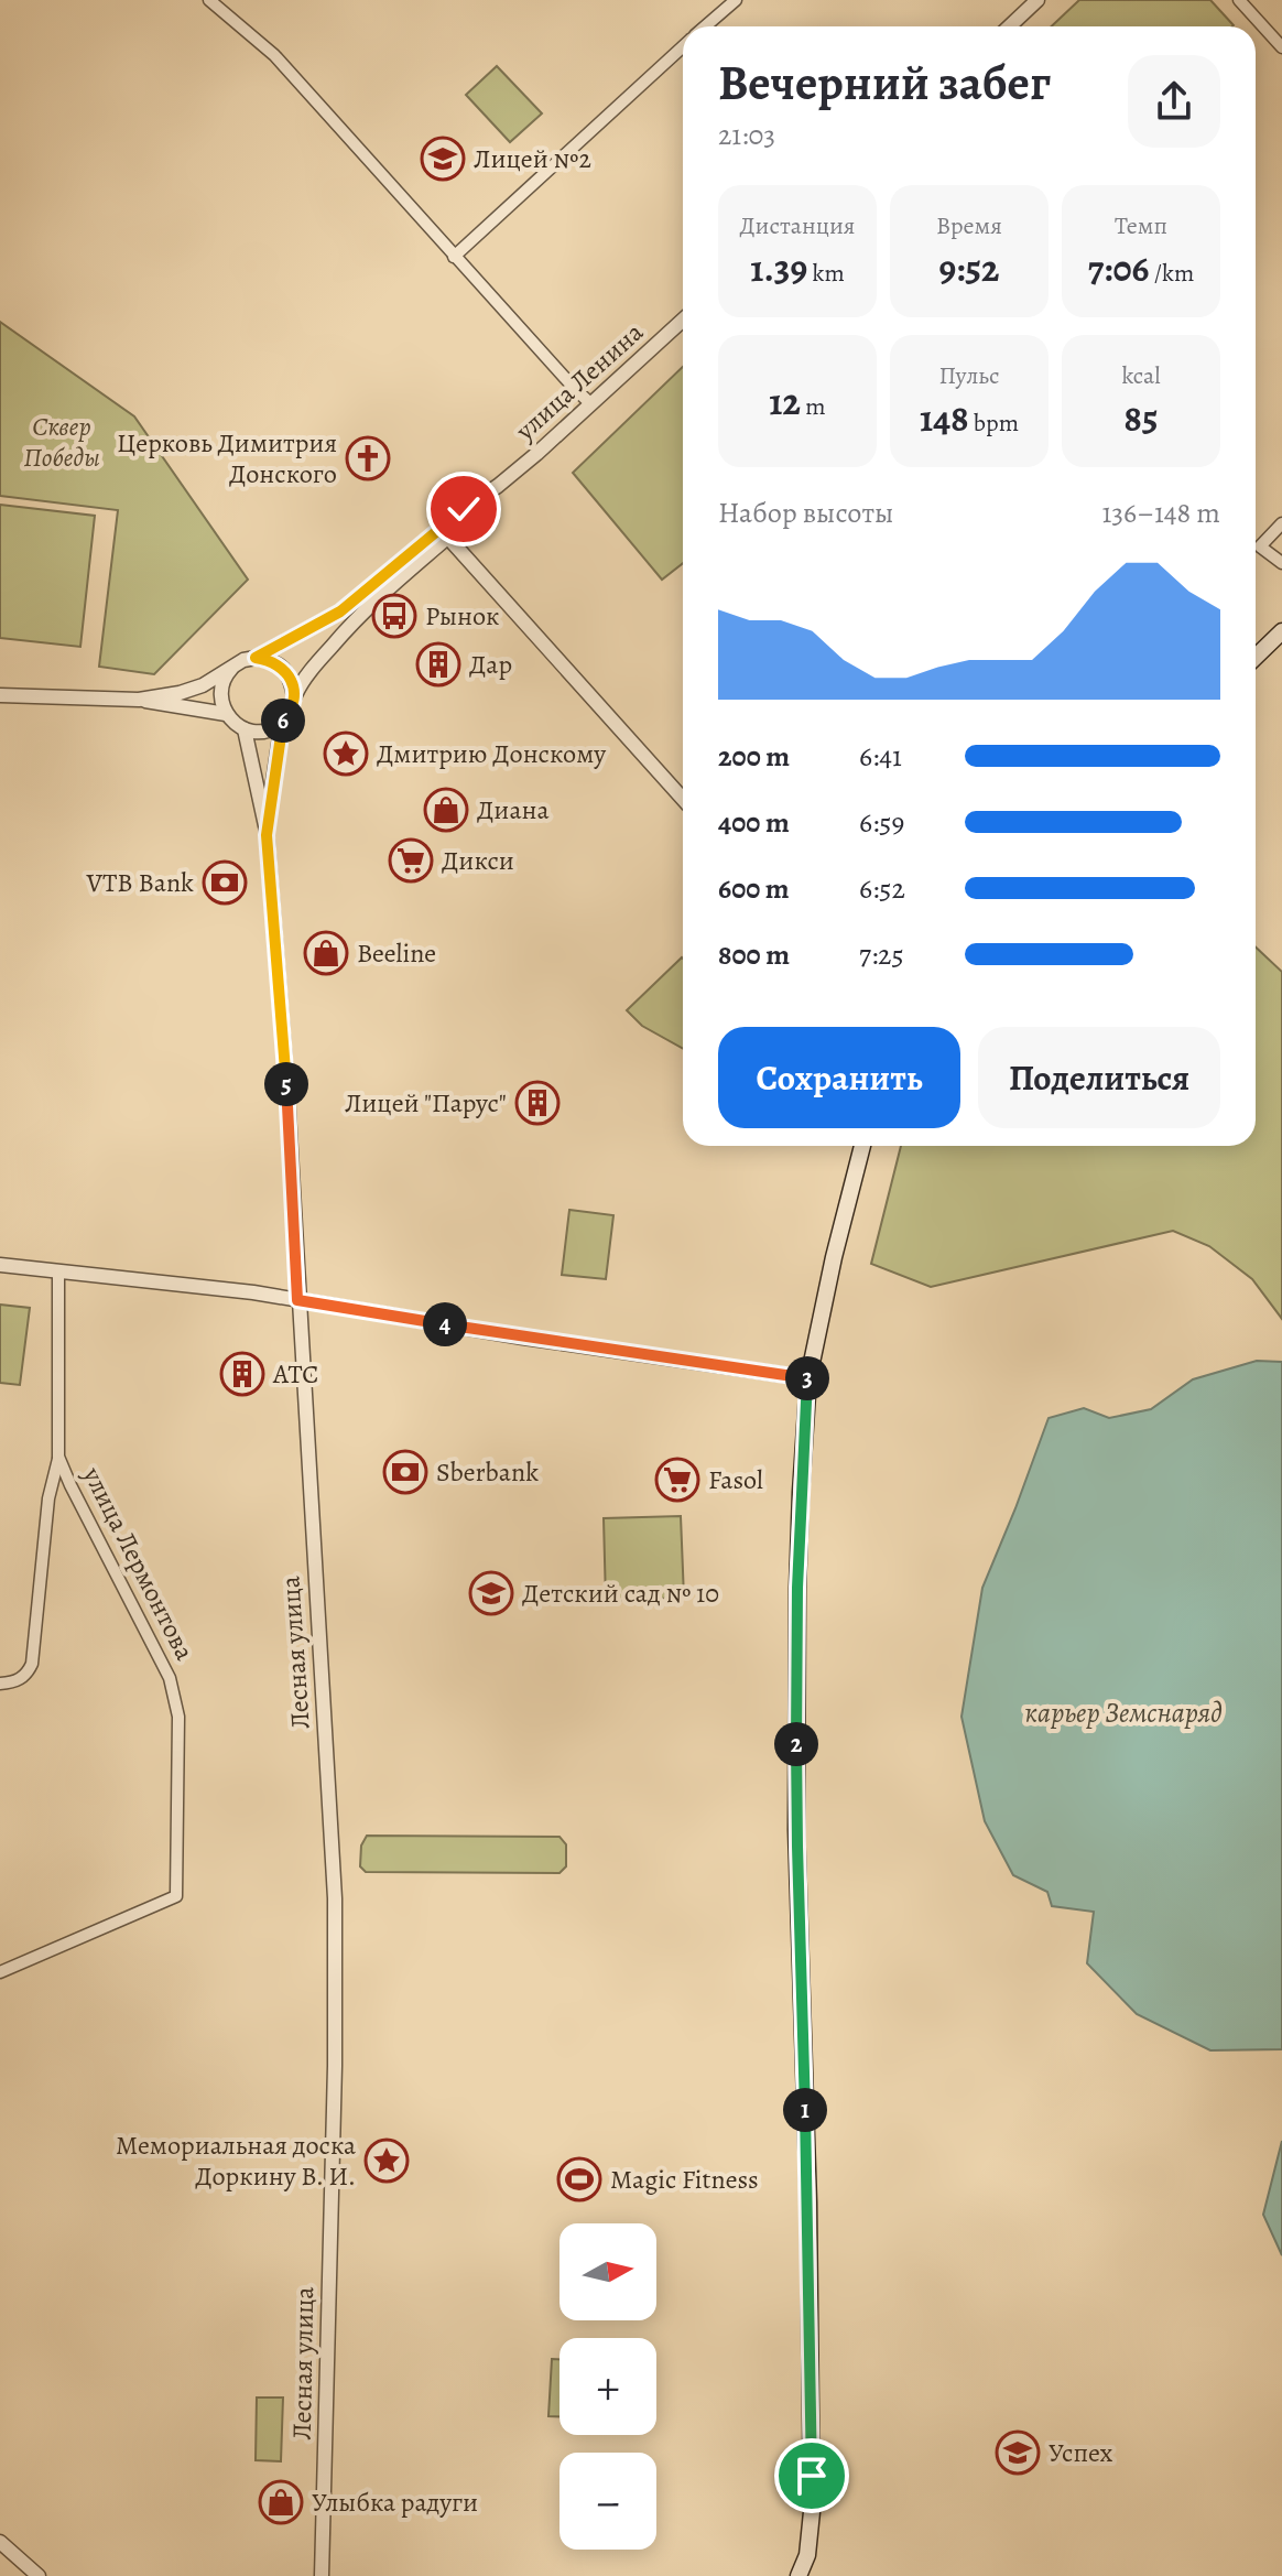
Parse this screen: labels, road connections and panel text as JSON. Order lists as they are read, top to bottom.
{
  "streets": {
    "street": ["улица Ленина", "улица Лермонтова", "Лесная улица"]
  },
  "crossings": [
    ["улица Ленина", "Лесная улица"]
  ],
  "water": ["карьер Земснаряд"],
  "parks": ["Сквер Победы"],
  "places": {
    "school or university": ["Лицей №2", "Детский сад № 10", "Успех"],
    "church": ["Церковь Димитрия Донского"],
    "bus stop": ["Рынок"],
    "building": ["Дар", "Лицей \"Парус\"", "АТС"],
    "place": ["Дмитрию Донскому", "Мемориальная доска Доркину В. И."],
    "shop": ["Диана", "Beeline", "Улыбка радуги"],
    "supermarket": ["Дикси", "Fasol"],
    "bank": ["VTB Bank", "Sberbank"],
    "sports": ["Magic Fitness"]
  },
  "north": "right",
  "page": {
    "heading": ["Вечерний забег", "21:03"],
    "stats": [
      ["Дистанция", "1.39 km"],
      ["Время", "9:52"],
      ["Темп", "7:06 /km"],
      ["12 m"],
      ["Пульс", "148 bpm"],
      ["kcal", "85"]
    ],
    "chart": ["Набор высоты", "136–148 m"],
    "pins": [
      "6",
      "5",
      "4",
      "3",
      "2",
      "1"
    ],
    "list": [
      {
        "name": "200 m",
        "note": "6:41"
      },
      {
        "name": "400 m",
        "note": "6:59"
      },
      {
        "name": "600 m",
        "note": "6:52"
      },
      {
        "name": "800 m",
        "note": "7:25"
      }
    ],
    "buttons": ["Сохранить", "Поделиться"],
    "map_buttons": ["+", "−"]
  }
}
